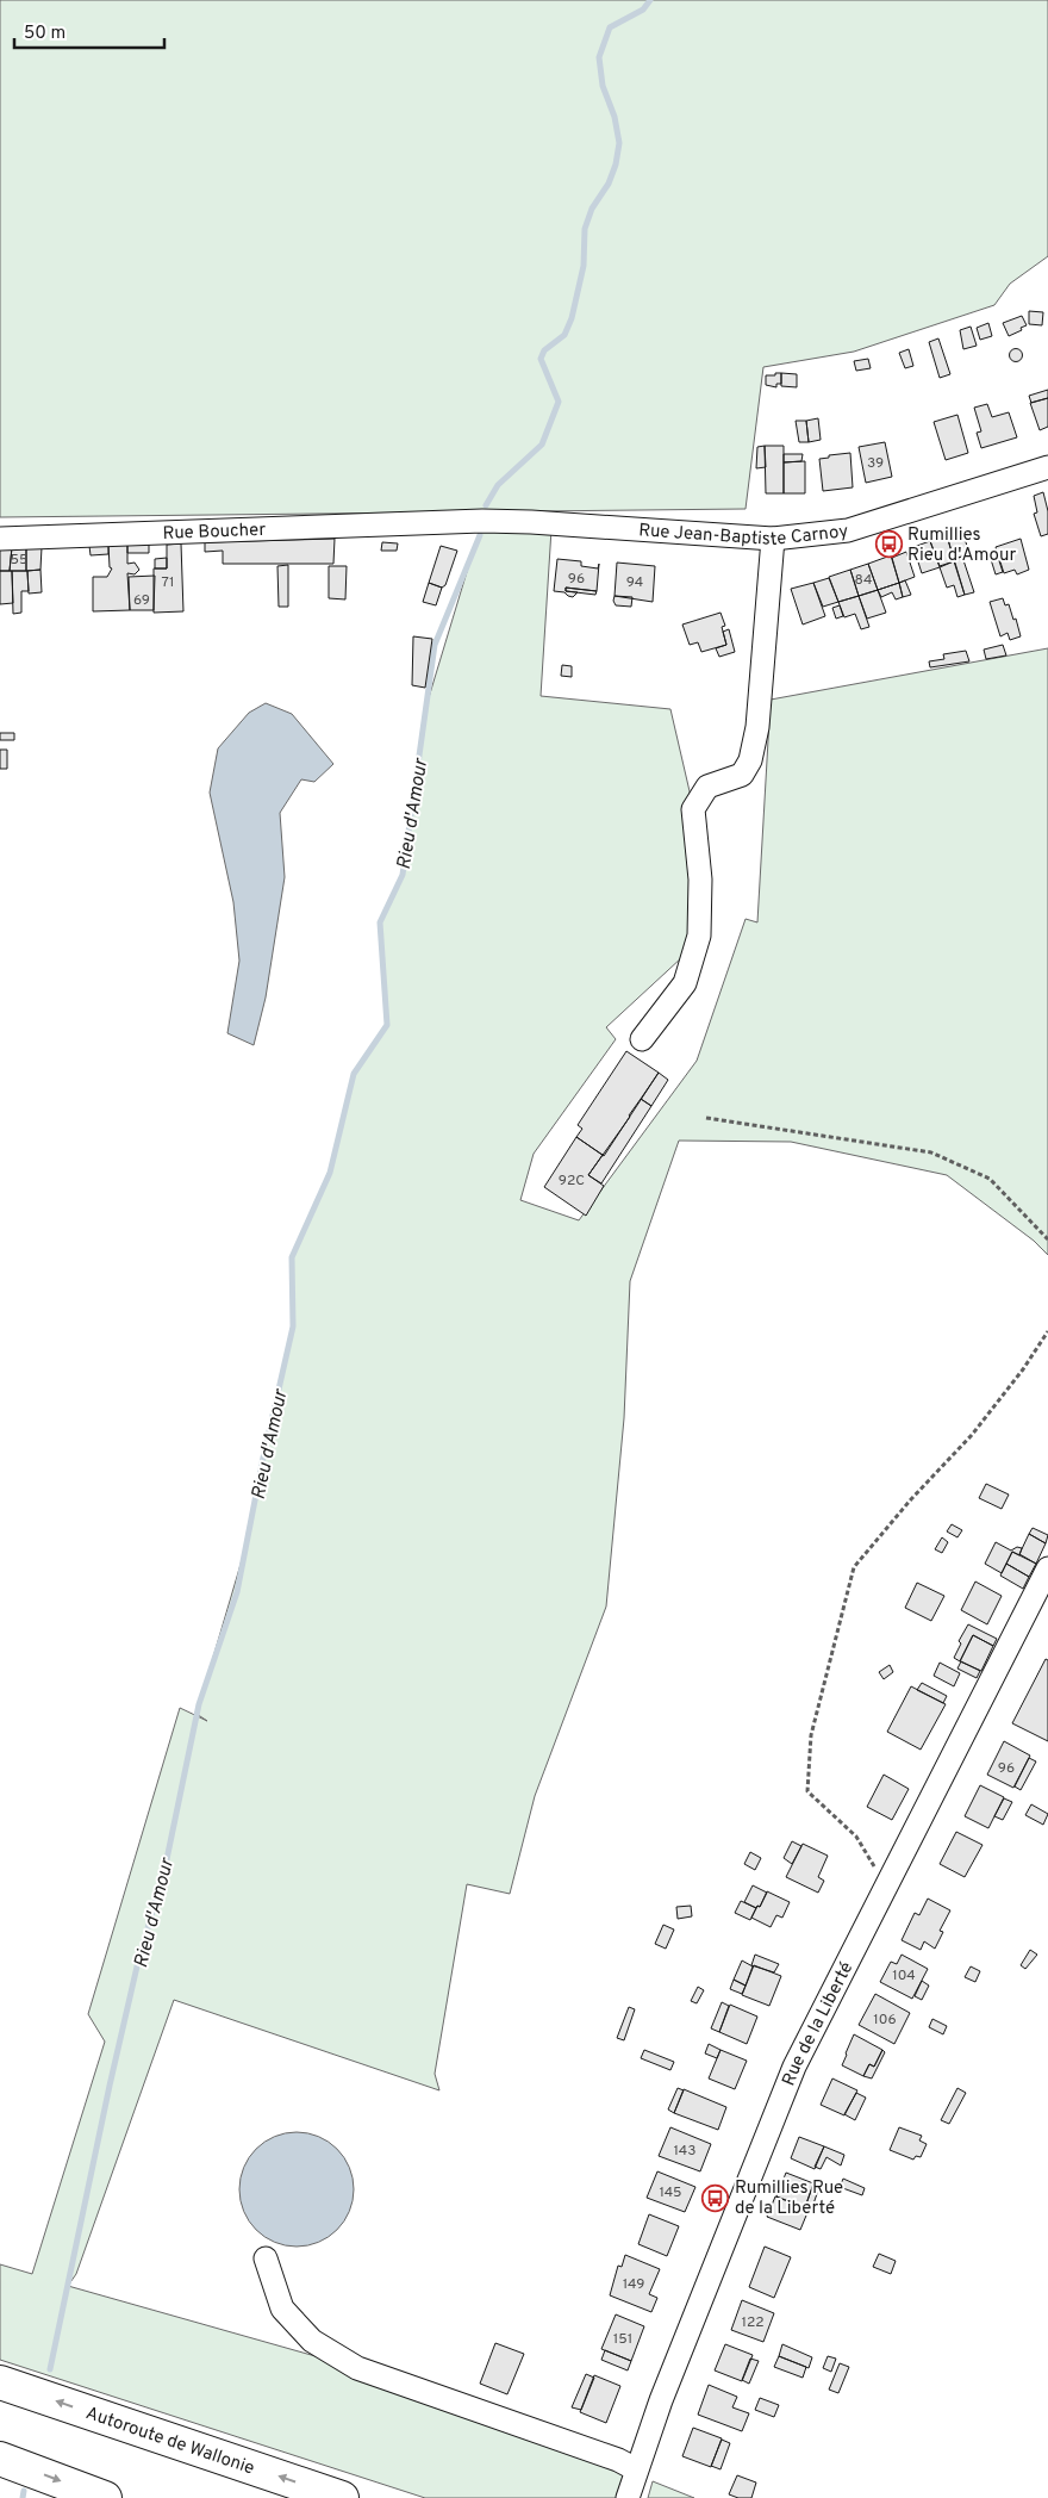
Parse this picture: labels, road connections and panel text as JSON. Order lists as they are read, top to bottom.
{
  "streets": {
    "highway": ["Autoroute de Wallonie"],
    "street": ["Rue Jean-Baptiste Carnoy", "Rue Boucher", "Rue de la Liberté"]
  },
  "crossings": [
    ["Rue Jean-Baptiste Carnoy", "Rue Boucher"]
  ],
  "water": ["Rieu d'Amour"],
  "places": {
    "bus stop": ["Rumillies Rieu d'Amour", "Rumillies Rue de la Liberté"]
  },
  "house_numbers": [
    "39",
    "55",
    "96",
    "84",
    "71",
    "94",
    "69",
    "92C",
    "96",
    "104",
    "106",
    "143",
    "145",
    "149",
    "122",
    "151"
  ],
  "scale_bar": "50 m"
}
